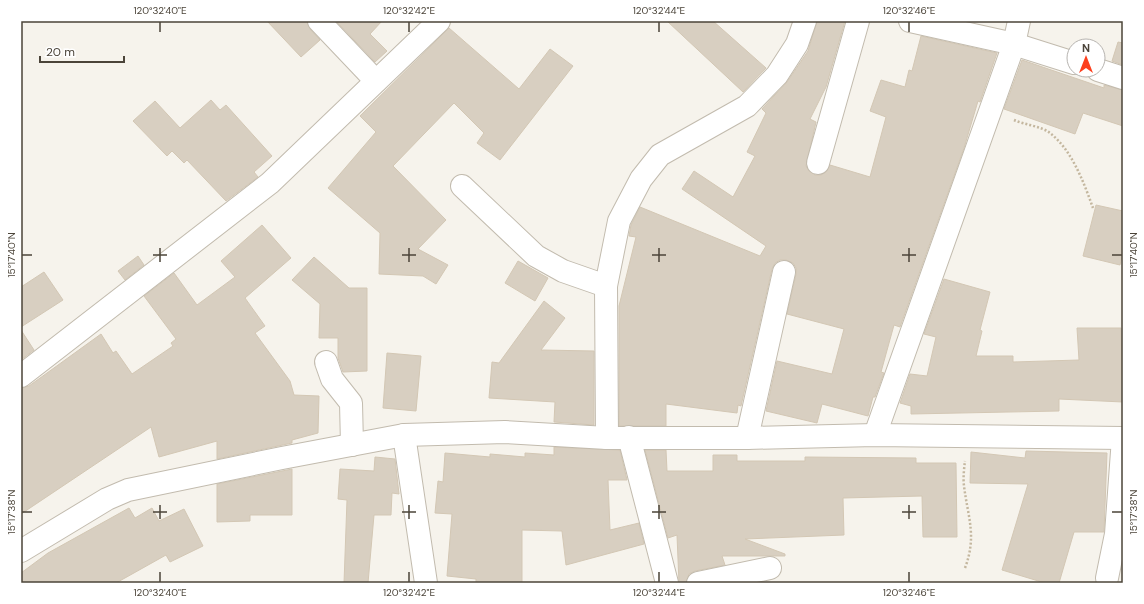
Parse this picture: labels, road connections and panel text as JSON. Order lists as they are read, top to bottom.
{
  "scale_bar": "20 m",
  "north": "top",
  "coordinates": [
    "120°32'40\"E",
    "120°32'42\"E",
    "120°32'44\"E",
    "120°32'46\"E",
    "15°17'40\"N",
    "15°17'38\"N"
  ]
}
